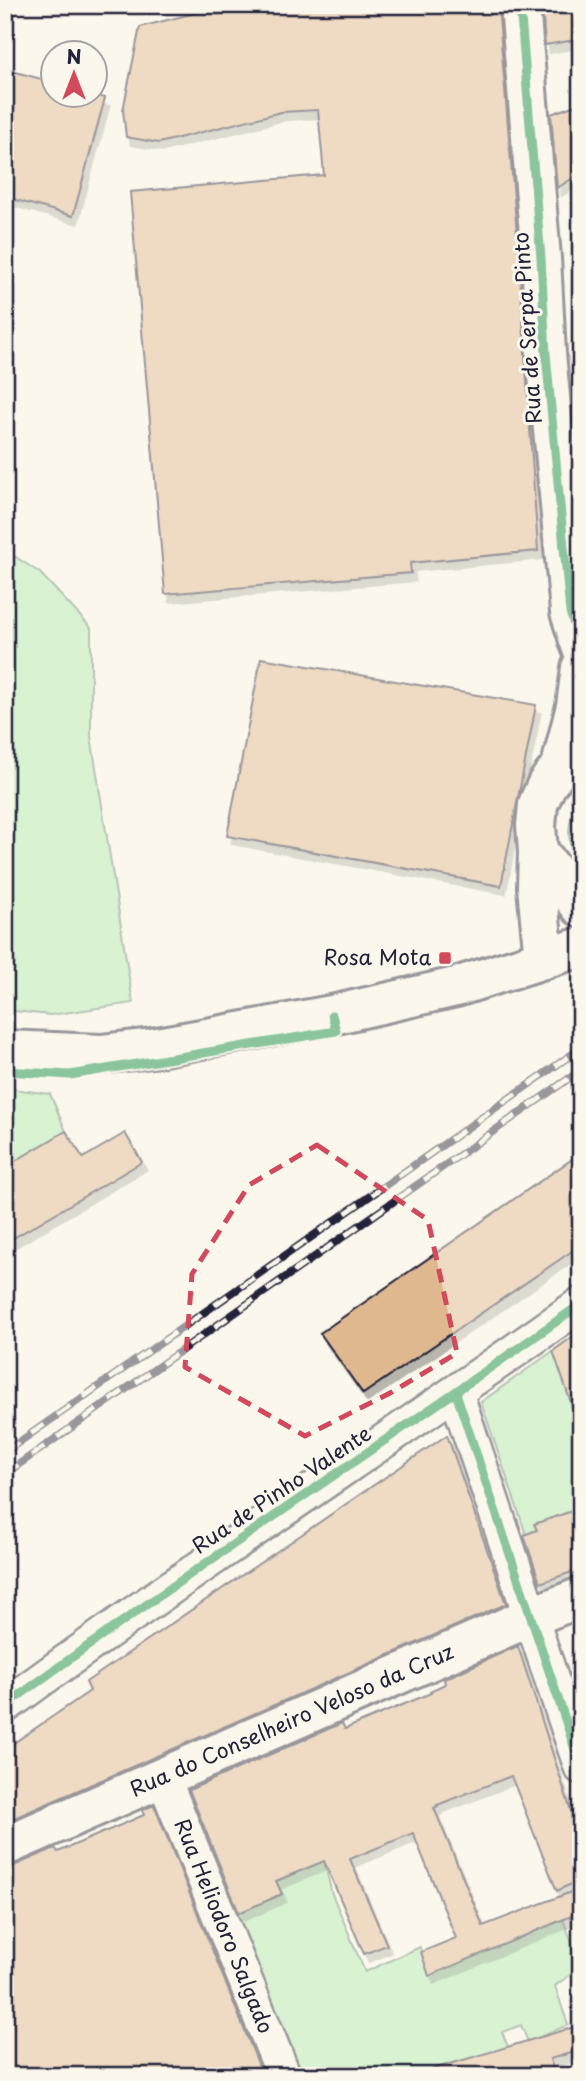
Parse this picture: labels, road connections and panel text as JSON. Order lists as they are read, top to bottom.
{
  "streets": {
    "main road": ["Rua de Serpa Pinto", "Rua do Conselheiro Veloso da Cruz"],
    "street": ["Rua de Pinho Valente", "Rua Heliodoro Salgado"]
  },
  "crossings": [
    ["Rua do Conselheiro Veloso da Cruz", "Rua Heliodoro Salgado"]
  ],
  "places": {
    "transit": ["Rosa Mota"]
  },
  "north": "top"
}
